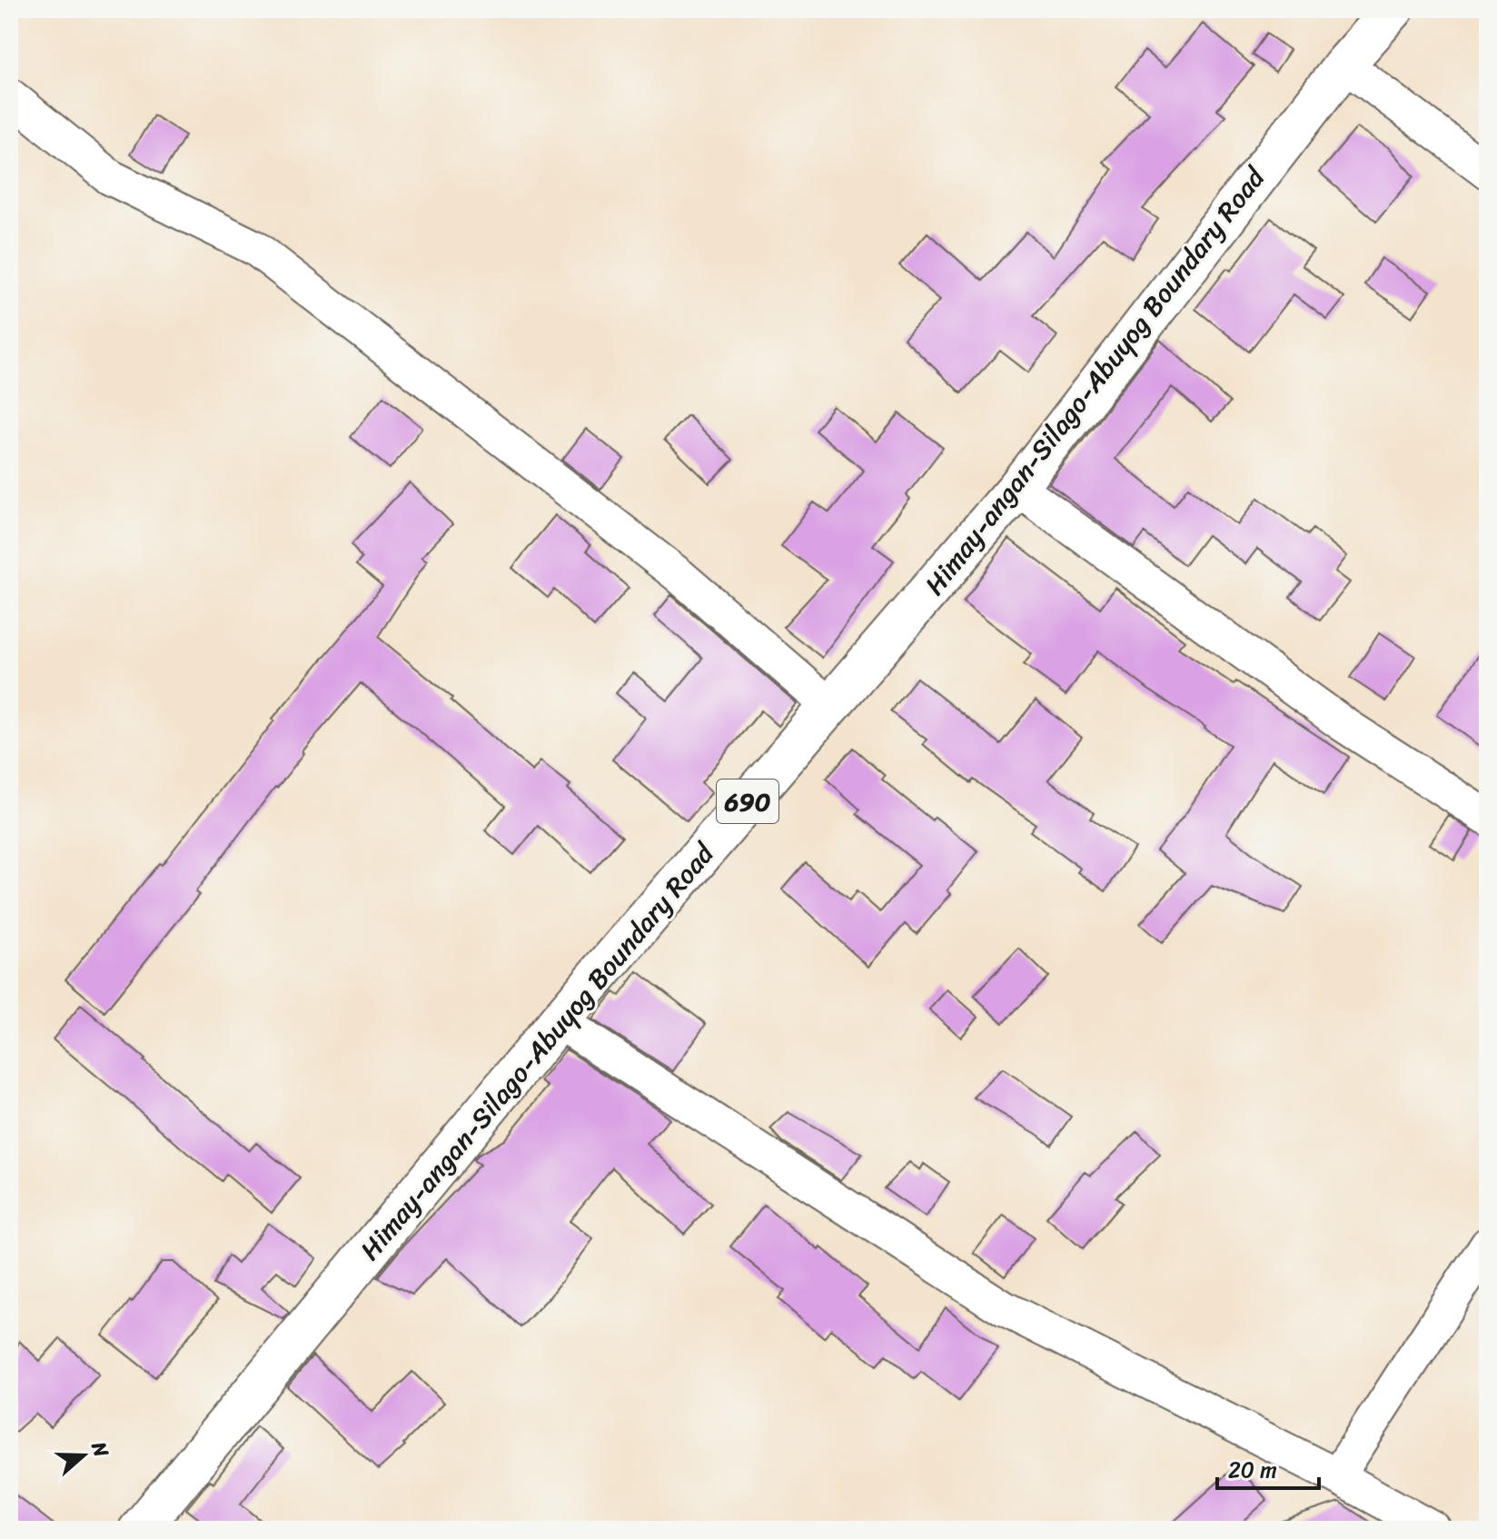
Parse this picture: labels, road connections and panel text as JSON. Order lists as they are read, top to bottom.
{
  "streets": {
    "main road": ["Himay-angan-Silago-Abuyog Boundary Road", "690"]
  },
  "crossings": [
    ["Himay-angan-Silago-Abuyog Boundary Road", "690"]
  ],
  "scale_bar": "20 m",
  "north": "right"
}
